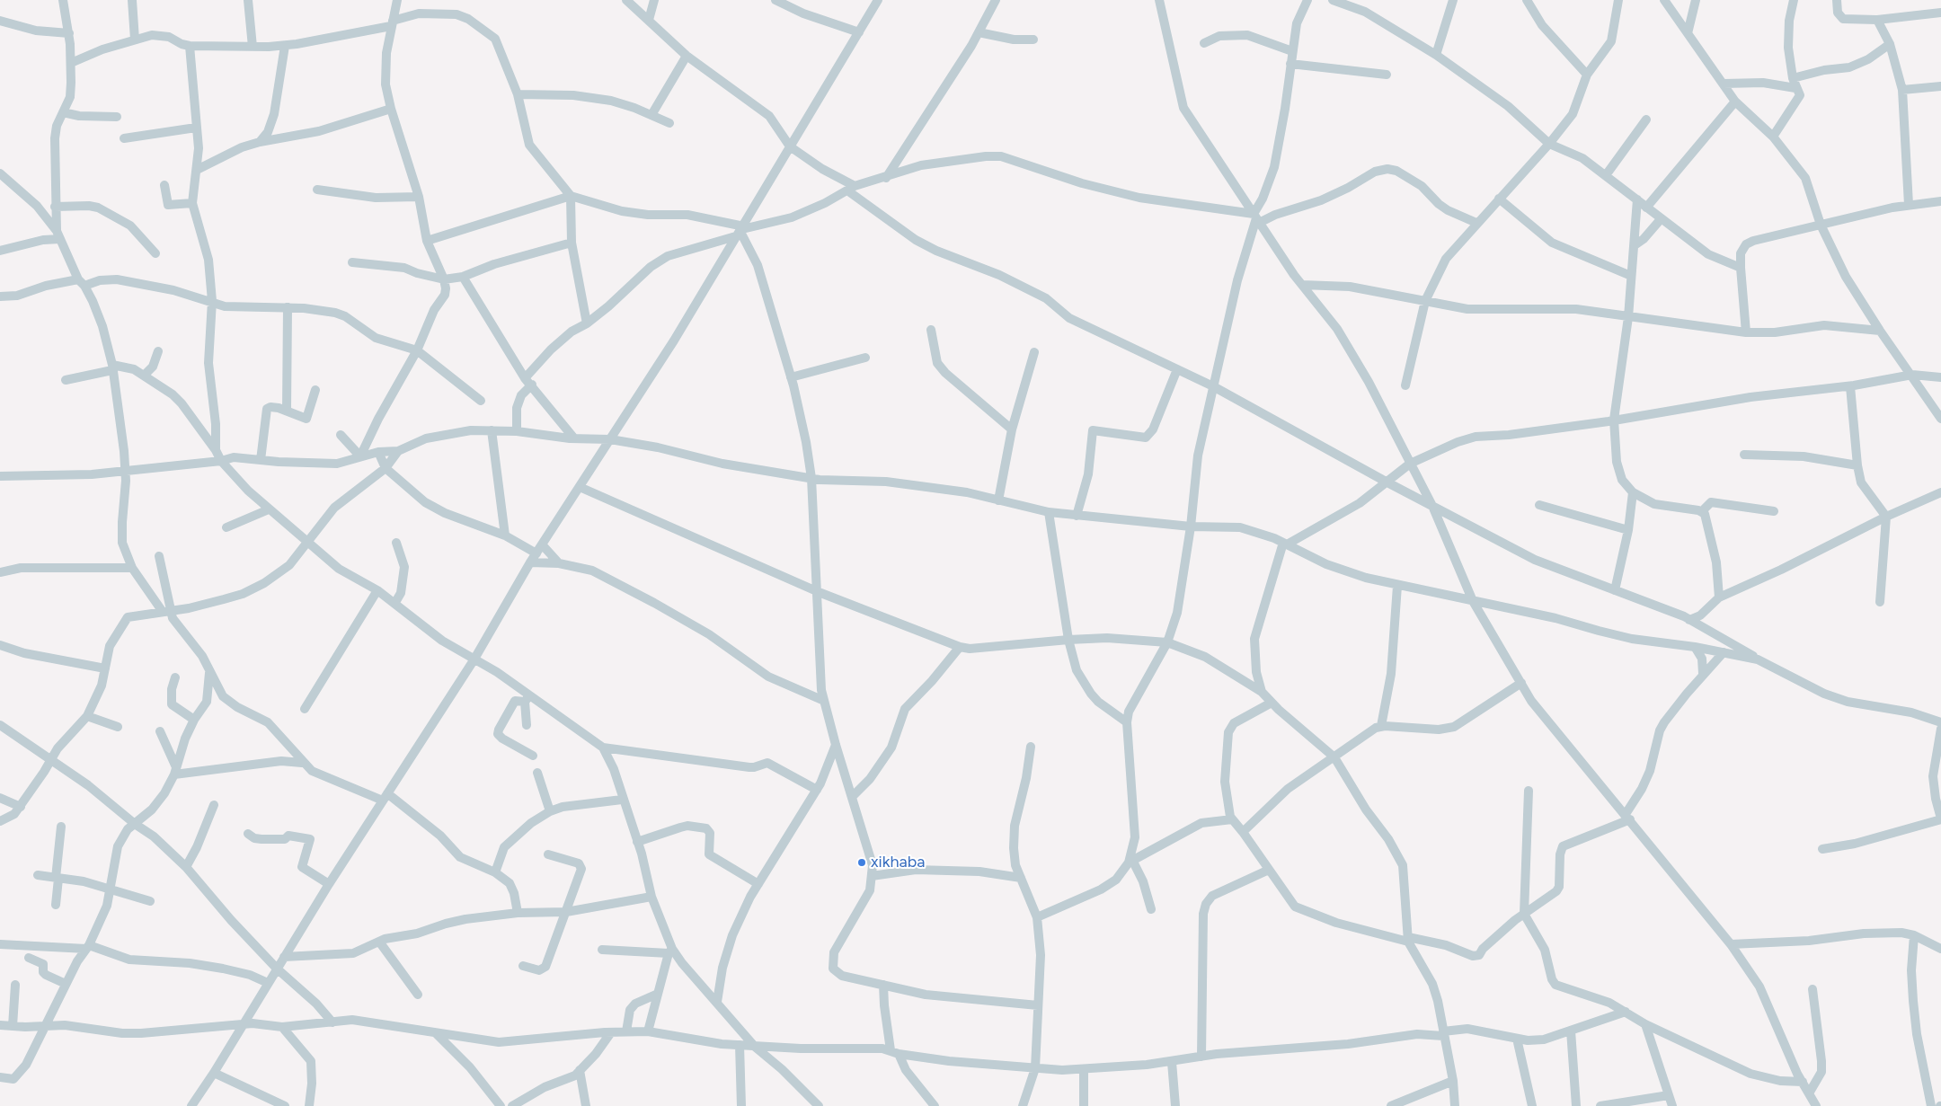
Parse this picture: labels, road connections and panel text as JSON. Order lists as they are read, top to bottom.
{
  "places": ["xikhaba"]
}
